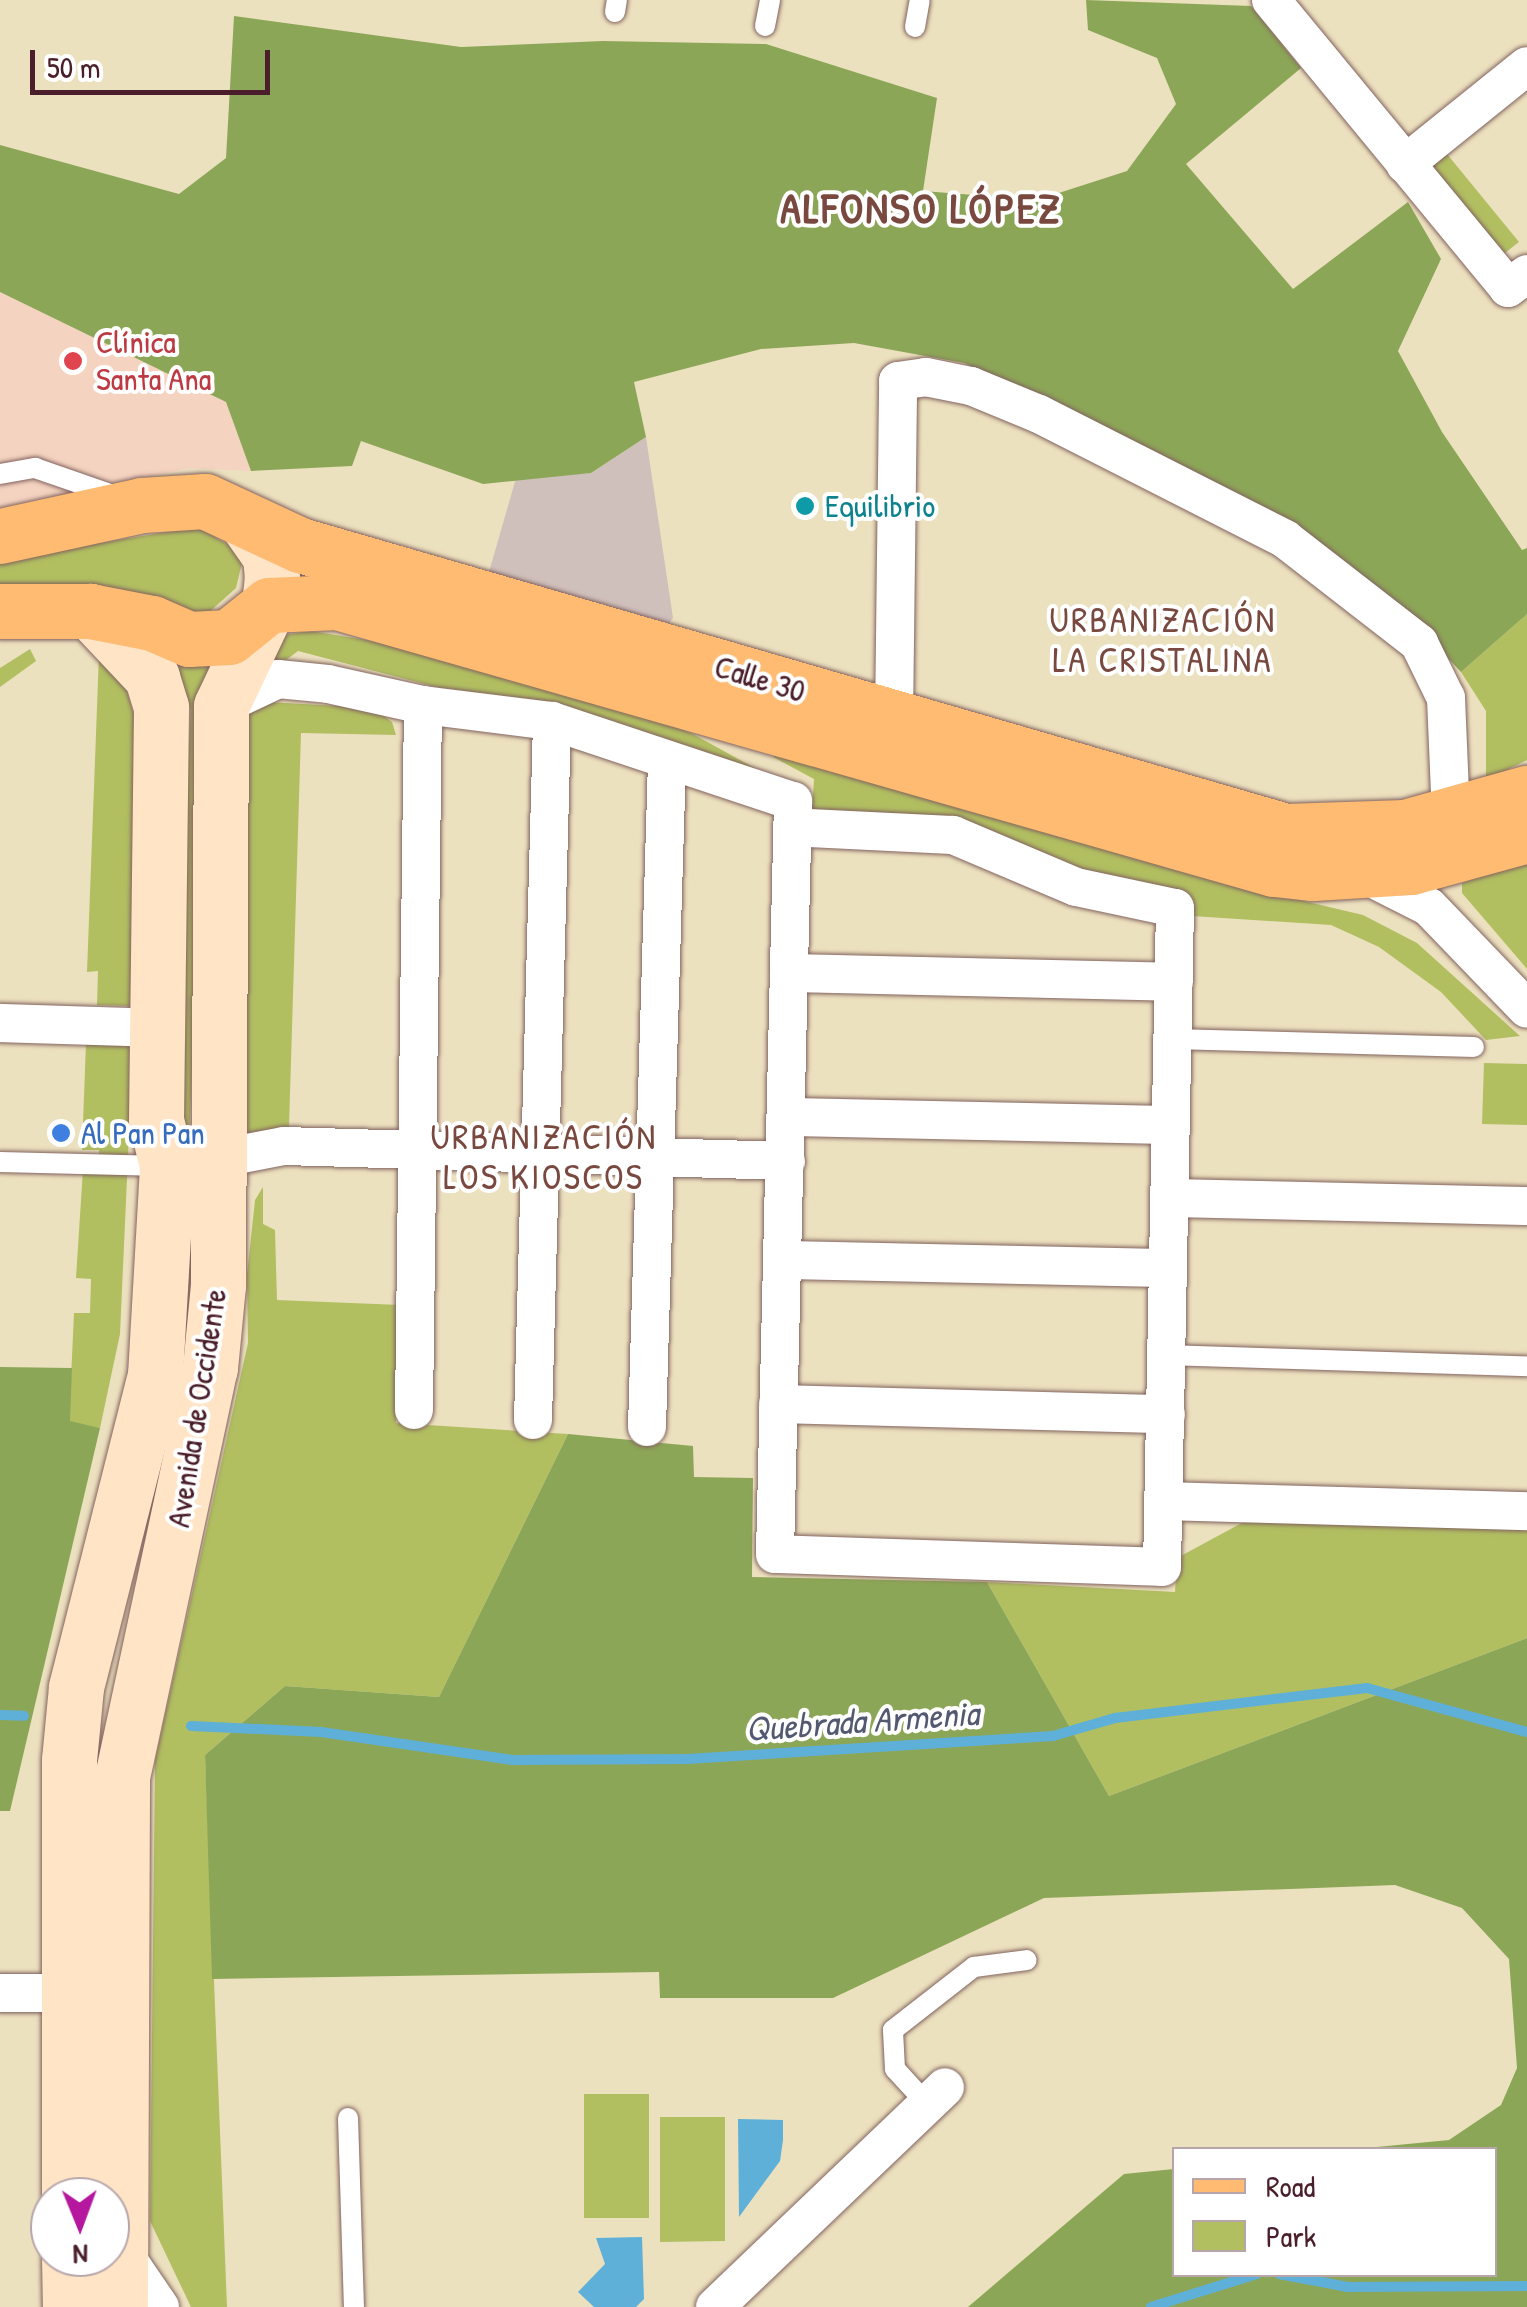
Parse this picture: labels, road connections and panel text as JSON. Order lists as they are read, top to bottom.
{
  "streets": {
    "main road": ["Calle 30", "Avenida de Occidente"]
  },
  "crossings": [
    ["Calle 30", "Avenida de Occidente"]
  ],
  "districts": ["ALFONSO LÓPEZ", "URBANIZACIÓN LA CRISTALINA", "URBANIZACIÓN LOS KIOSCOS"],
  "water": ["Quebrada Armenia"],
  "places": ["Clínica Santa Ana", "Equilibrio", "Al Pan Pan"],
  "legend": ["Road", "Park"],
  "scale_bar": "50 m",
  "north": "bottom"
}
